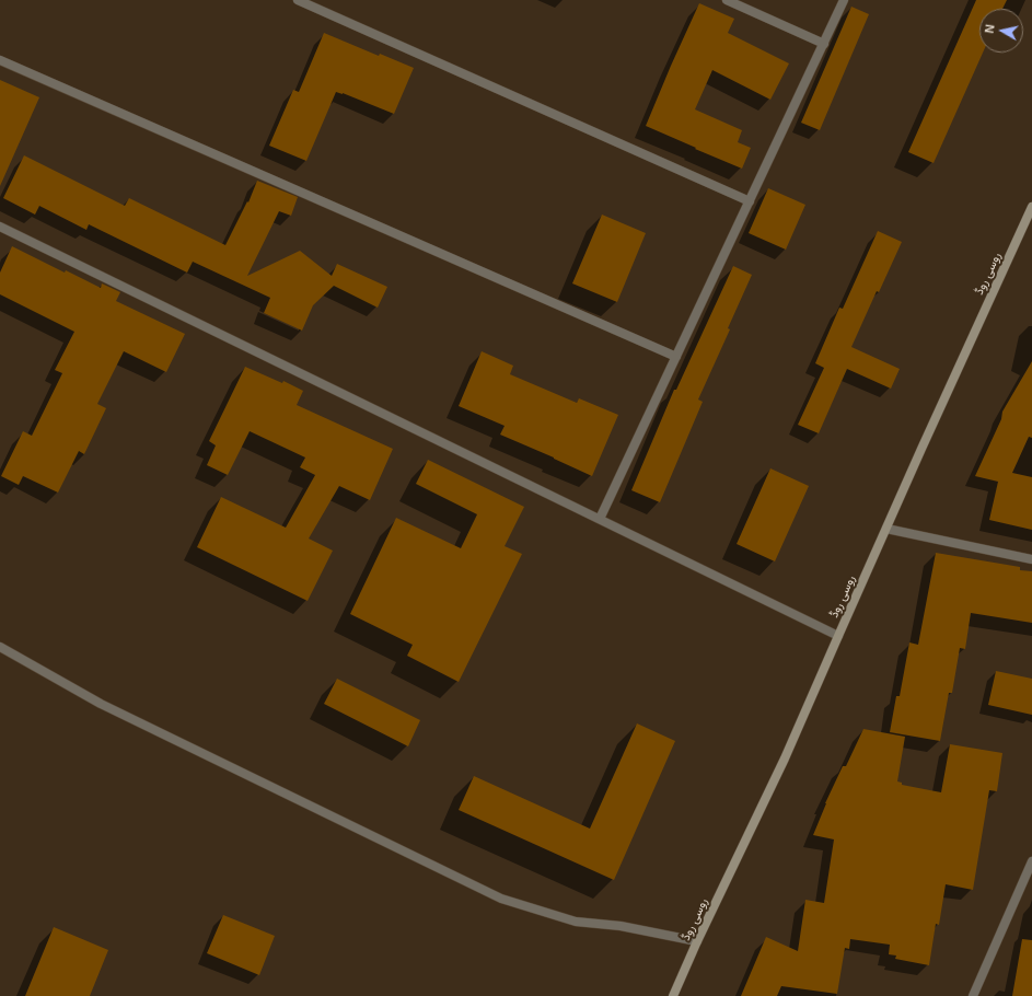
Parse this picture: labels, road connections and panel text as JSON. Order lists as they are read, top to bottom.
{
  "streets": {
    "main road": ["روسی روڈ"]
  },
  "north": "left"
}
